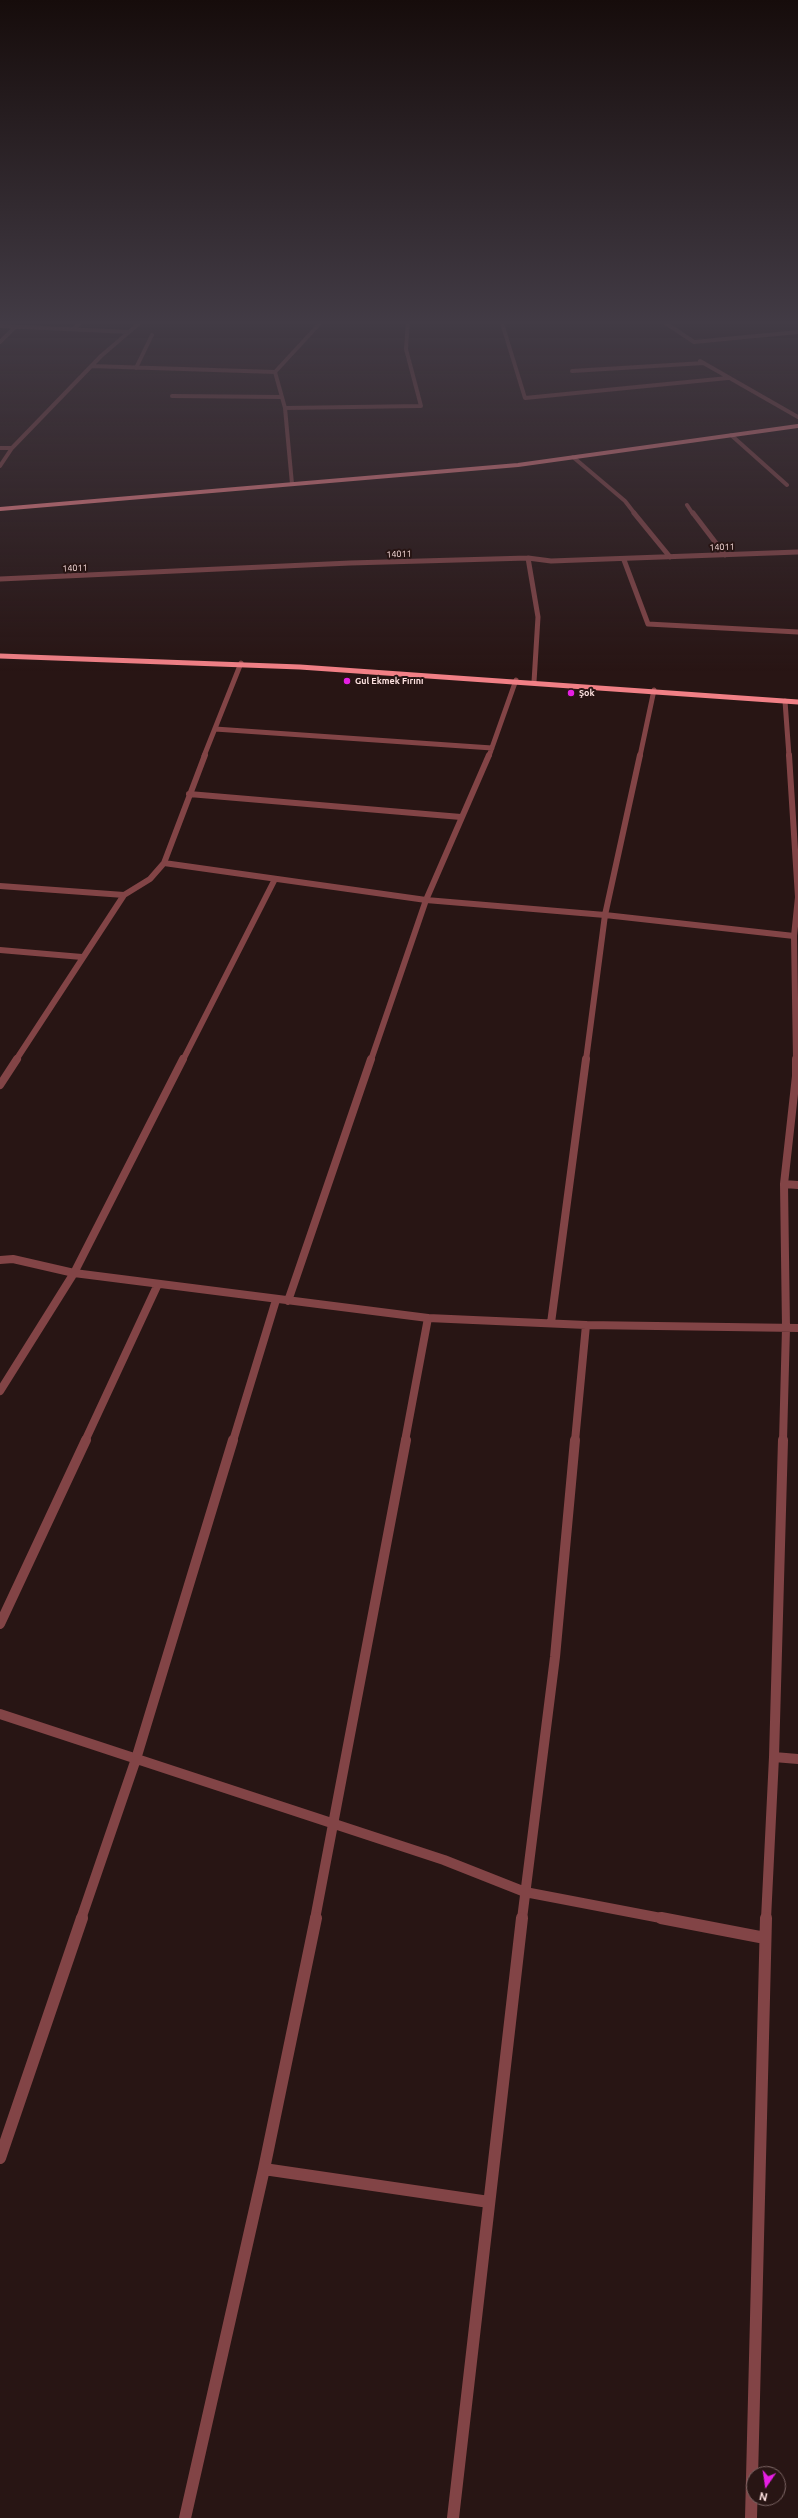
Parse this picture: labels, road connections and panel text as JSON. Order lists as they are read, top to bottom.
{
  "streets": {
    "street": ["14011"]
  },
  "places": ["Gul Ekmek Fırını", "Şok"],
  "north": "bottom"
}
